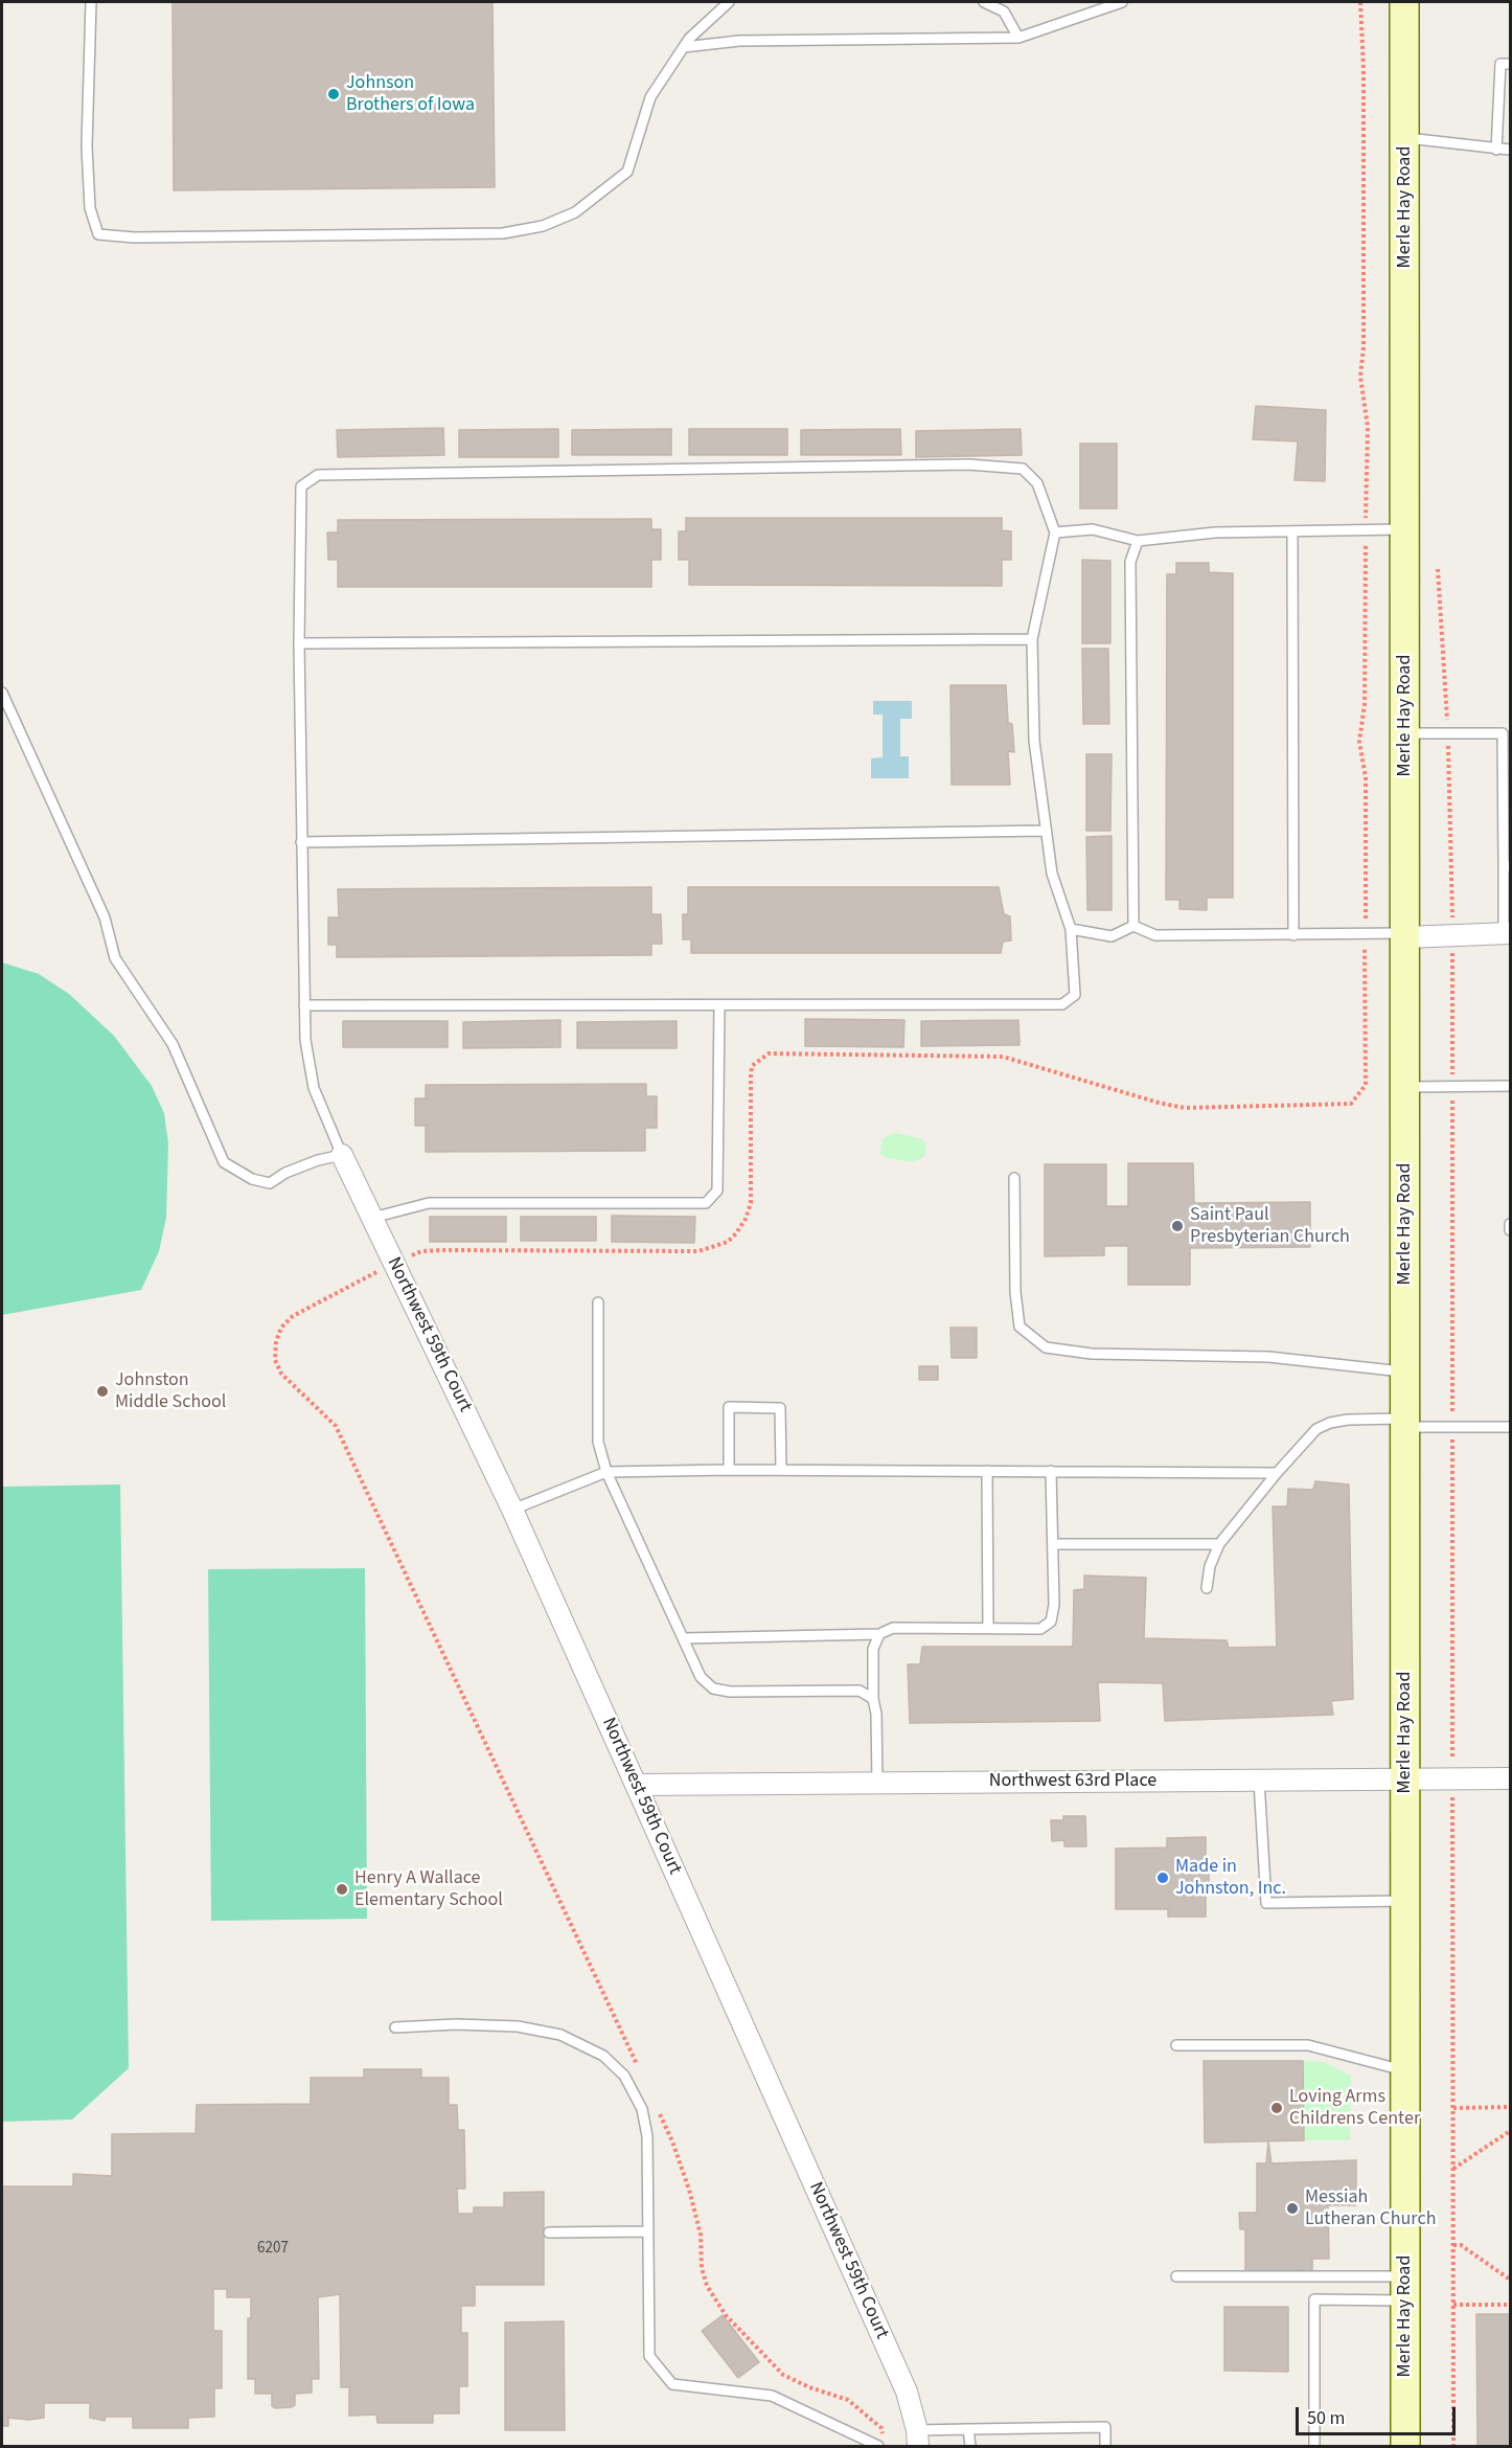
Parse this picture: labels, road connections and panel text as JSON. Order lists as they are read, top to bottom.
{
  "streets": {
    "main road": ["Merle Hay Road"],
    "street": ["Northwest 59th Court", "Northwest 63rd Place"]
  },
  "crossings": [
    ["Merle Hay Road", "Northwest 63rd Place"],
    ["Northwest 59th Court", "Northwest 63rd Place"]
  ],
  "places": [
    "Johnson Brothers of Iowa",
    "Saint Paul Presbyterian Church",
    "Johnston Middle School",
    "Made in Johnston, Inc.",
    "Henry A Wallace Elementary School",
    "Loving Arms Childrens Center",
    "Messiah Lutheran Church"
  ],
  "house_numbers": ["6207"],
  "scale_bar": "50 m"
}
